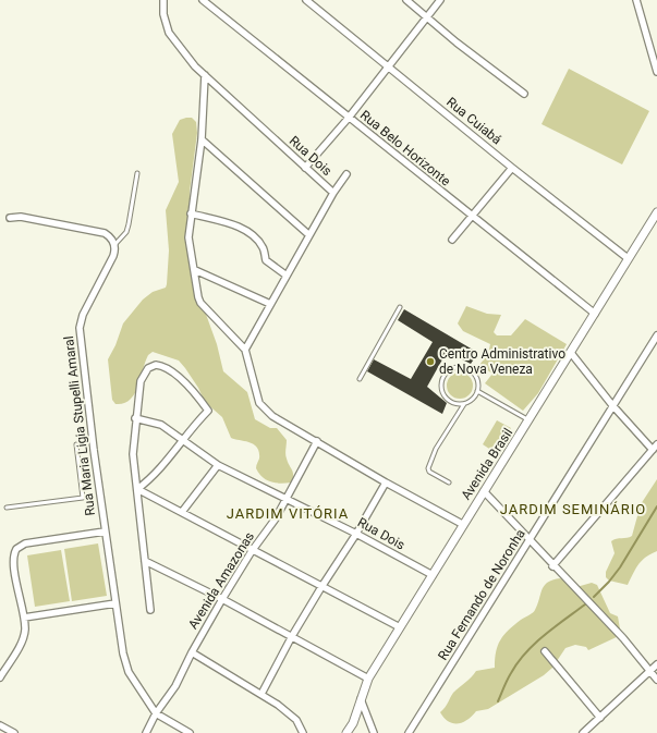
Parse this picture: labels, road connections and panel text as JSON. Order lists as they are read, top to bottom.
{
  "streets": {
    "street": [
      "Rua Cuiabá",
      "Rua Belo Horizonte",
      "Rua Dois",
      "Rua Maria Ligia Stupelli Amaral",
      "Avenida Brasil",
      "Avenida Amazonas",
      "Rua Fernando de Noronha"
    ]
  },
  "crossings": [
    ["Rua Cuiabá", "Avenida Brasil"],
    ["Rua Belo Horizonte", "Avenida Brasil"],
    ["Rua Dois", "Avenida Brasil"],
    ["Rua Dois", "Avenida Amazonas"],
    ["Rua Maria Ligia Stupelli Amaral", "Avenida Amazonas"]
  ],
  "districts": ["JARDIM SEMINÁRIO", "JARDIM VITÓRIA"],
  "places": ["Centro Administrativo de Nova Veneza"]
}
